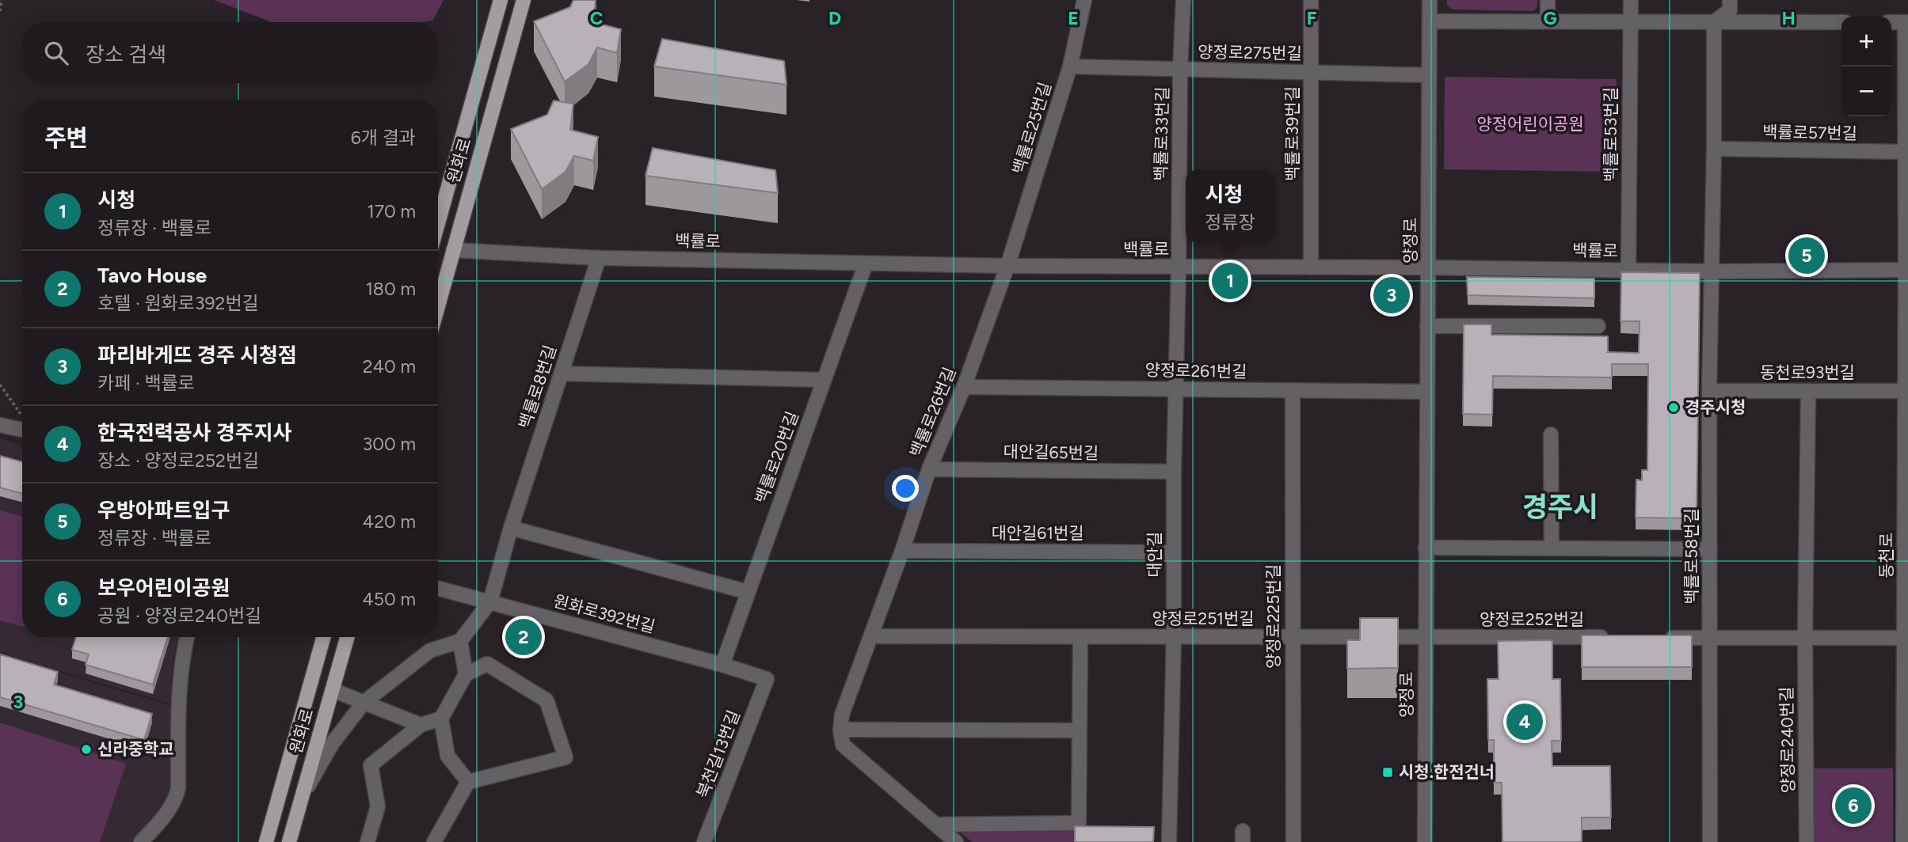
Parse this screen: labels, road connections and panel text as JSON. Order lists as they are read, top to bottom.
{
  "streets": {
    "main road": ["원화로"],
    "street": [
      "양정로275번길",
      "백률로25번길",
      "백률로57번길",
      "백률로33번길",
      "백률로39번길",
      "백률로53번길",
      "양정로",
      "백률로",
      "양정로261번길",
      "동천로93번길",
      "백률로8번길",
      "백률로26번길",
      "대안길65번길",
      "백률로20번길",
      "대안길61번길",
      "대안길",
      "동천로",
      "백률로58번길",
      "원화로392번길",
      "양정로225번길",
      "양정로251번길",
      "양정로252번길",
      "양정로240번길",
      "북천길13번길"
    ]
  },
  "crossings": [
    ["양정로275번길", "백률로25번길"],
    ["양정로275번길", "백률로33번길"],
    ["양정로275번길", "백률로39번길"],
    ["양정로275번길", "양정로"],
    ["백률로25번길", "백률로"],
    ["백률로25번길", "백률로26번길"],
    ["백률로33번길", "백률로"],
    ["백률로33번길", "대안길"],
    ["백률로39번길", "백률로"],
    ["백률로53번길", "백률로"],
    ["원화로", "백률로"],
    ["양정로", "백률로"],
    ["양정로", "양정로261번길"],
    ["양정로", "양정로251번길"],
    ["양정로", "양정로252번길"],
    ["백률로", "백률로8번길"],
    ["백률로", "백률로26번길"],
    ["백률로", "백률로20번길"],
    ["백률로", "대안길"],
    ["백률로", "동천로"],
    ["백률로", "백률로58번길"],
    ["양정로261번길", "백률로26번길"],
    ["양정로261번길", "대안길"],
    ["양정로261번길", "양정로225번길"],
    ["동천로93번길", "동천로"],
    ["동천로93번길", "백률로58번길"],
    ["백률로8번길", "원화로392번길"],
    ["백률로26번길", "대안길65번길"],
    ["백률로26번길", "대안길61번길"],
    ["백률로26번길", "양정로251번길"],
    ["대안길65번길", "대안길"],
    ["백률로20번길", "원화로392번길"],
    ["대안길61번길", "대안길"],
    ["대안길", "양정로251번길"],
    ["원화로392번길", "북천길13번길"],
    ["양정로225번길", "양정로251번길"],
    ["양정로251번길", "양정로252번길"]
  ],
  "districts": ["경주시"],
  "parks": ["양정어린이공원"],
  "places": {
    "other": ["경주시청", "신라중학교"],
    "transit": ["시청.한전건너"]
  },
  "page": {
    "map_buttons": ["+", "−"],
    "search": "장소 검색",
    "heading": ["주변", "6개 결과"],
    "popup": ["시청", "정류장"],
    "list": [
      {
        "mark": "1",
        "name": "시청",
        "note": "정류장 · 백률로",
        "value": "170 m"
      },
      {
        "mark": "2",
        "name": "Tavo House",
        "note": "호텔 · 원화로392번길",
        "value": "180 m"
      },
      {
        "mark": "3",
        "name": "파리바게뜨 경주 시청점",
        "note": "카페 · 백률로",
        "value": "240 m"
      },
      {
        "mark": "4",
        "name": "한국전력공사 경주지사",
        "note": "장소 · 양정로252번길",
        "value": "300 m"
      },
      {
        "mark": "5",
        "name": "우방아파트입구",
        "note": "정류장 · 백률로",
        "value": "420 m"
      },
      {
        "mark": "6",
        "name": "보우어린이공원",
        "note": "공원 · 양정로240번길",
        "value": "450 m"
      }
    ],
    "pins": [
      "5",
      "1",
      "3",
      "2",
      "4",
      "6"
    ]
  },
  "grid": {
    "columns": [
      "C",
      "D",
      "E",
      "F",
      "G",
      "H"
    ],
    "rows": ["3"]
  }
}
